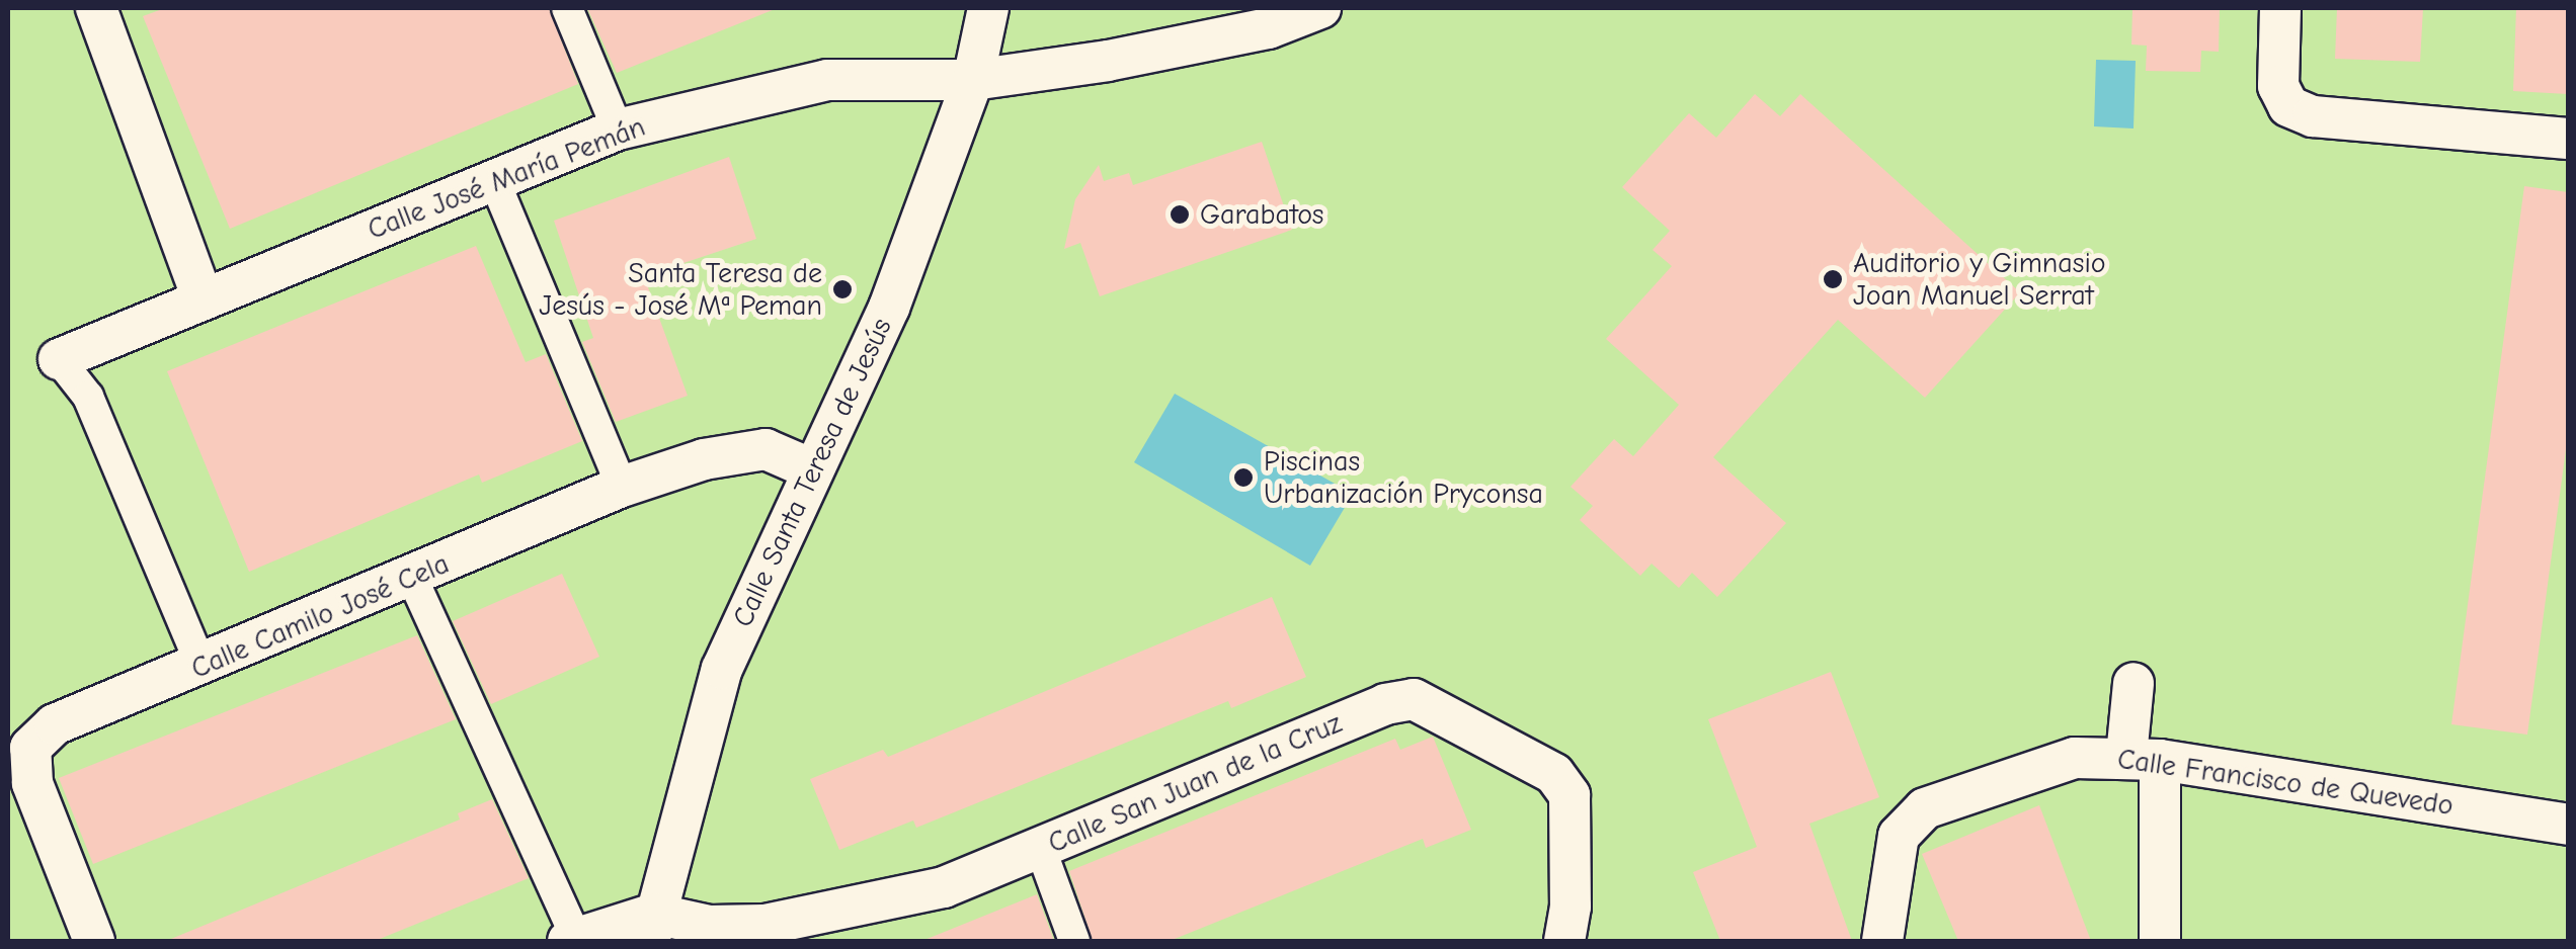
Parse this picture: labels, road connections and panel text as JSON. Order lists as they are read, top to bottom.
{
  "streets": {
    "street": [
      "Calle José María Pemán",
      "Calle Santa Teresa de Jesús",
      "Calle Camilo José Cela",
      "Calle Francisco de Quevedo",
      "Calle San Juan de la Cruz"
    ]
  },
  "crossings": [
    ["Calle José María Pemán", "Calle Santa Teresa de Jesús"],
    ["Calle Santa Teresa de Jesús", "Calle Camilo José Cela"],
    ["Calle Santa Teresa de Jesús", "Calle San Juan de la Cruz"]
  ],
  "places": [
    "Garabatos",
    "Auditorio y Gimnasio Joan Manuel Serrat",
    "Santa Teresa de Jesús - José Mª Peman",
    "Piscinas Urbanización Pryconsa"
  ]
}
